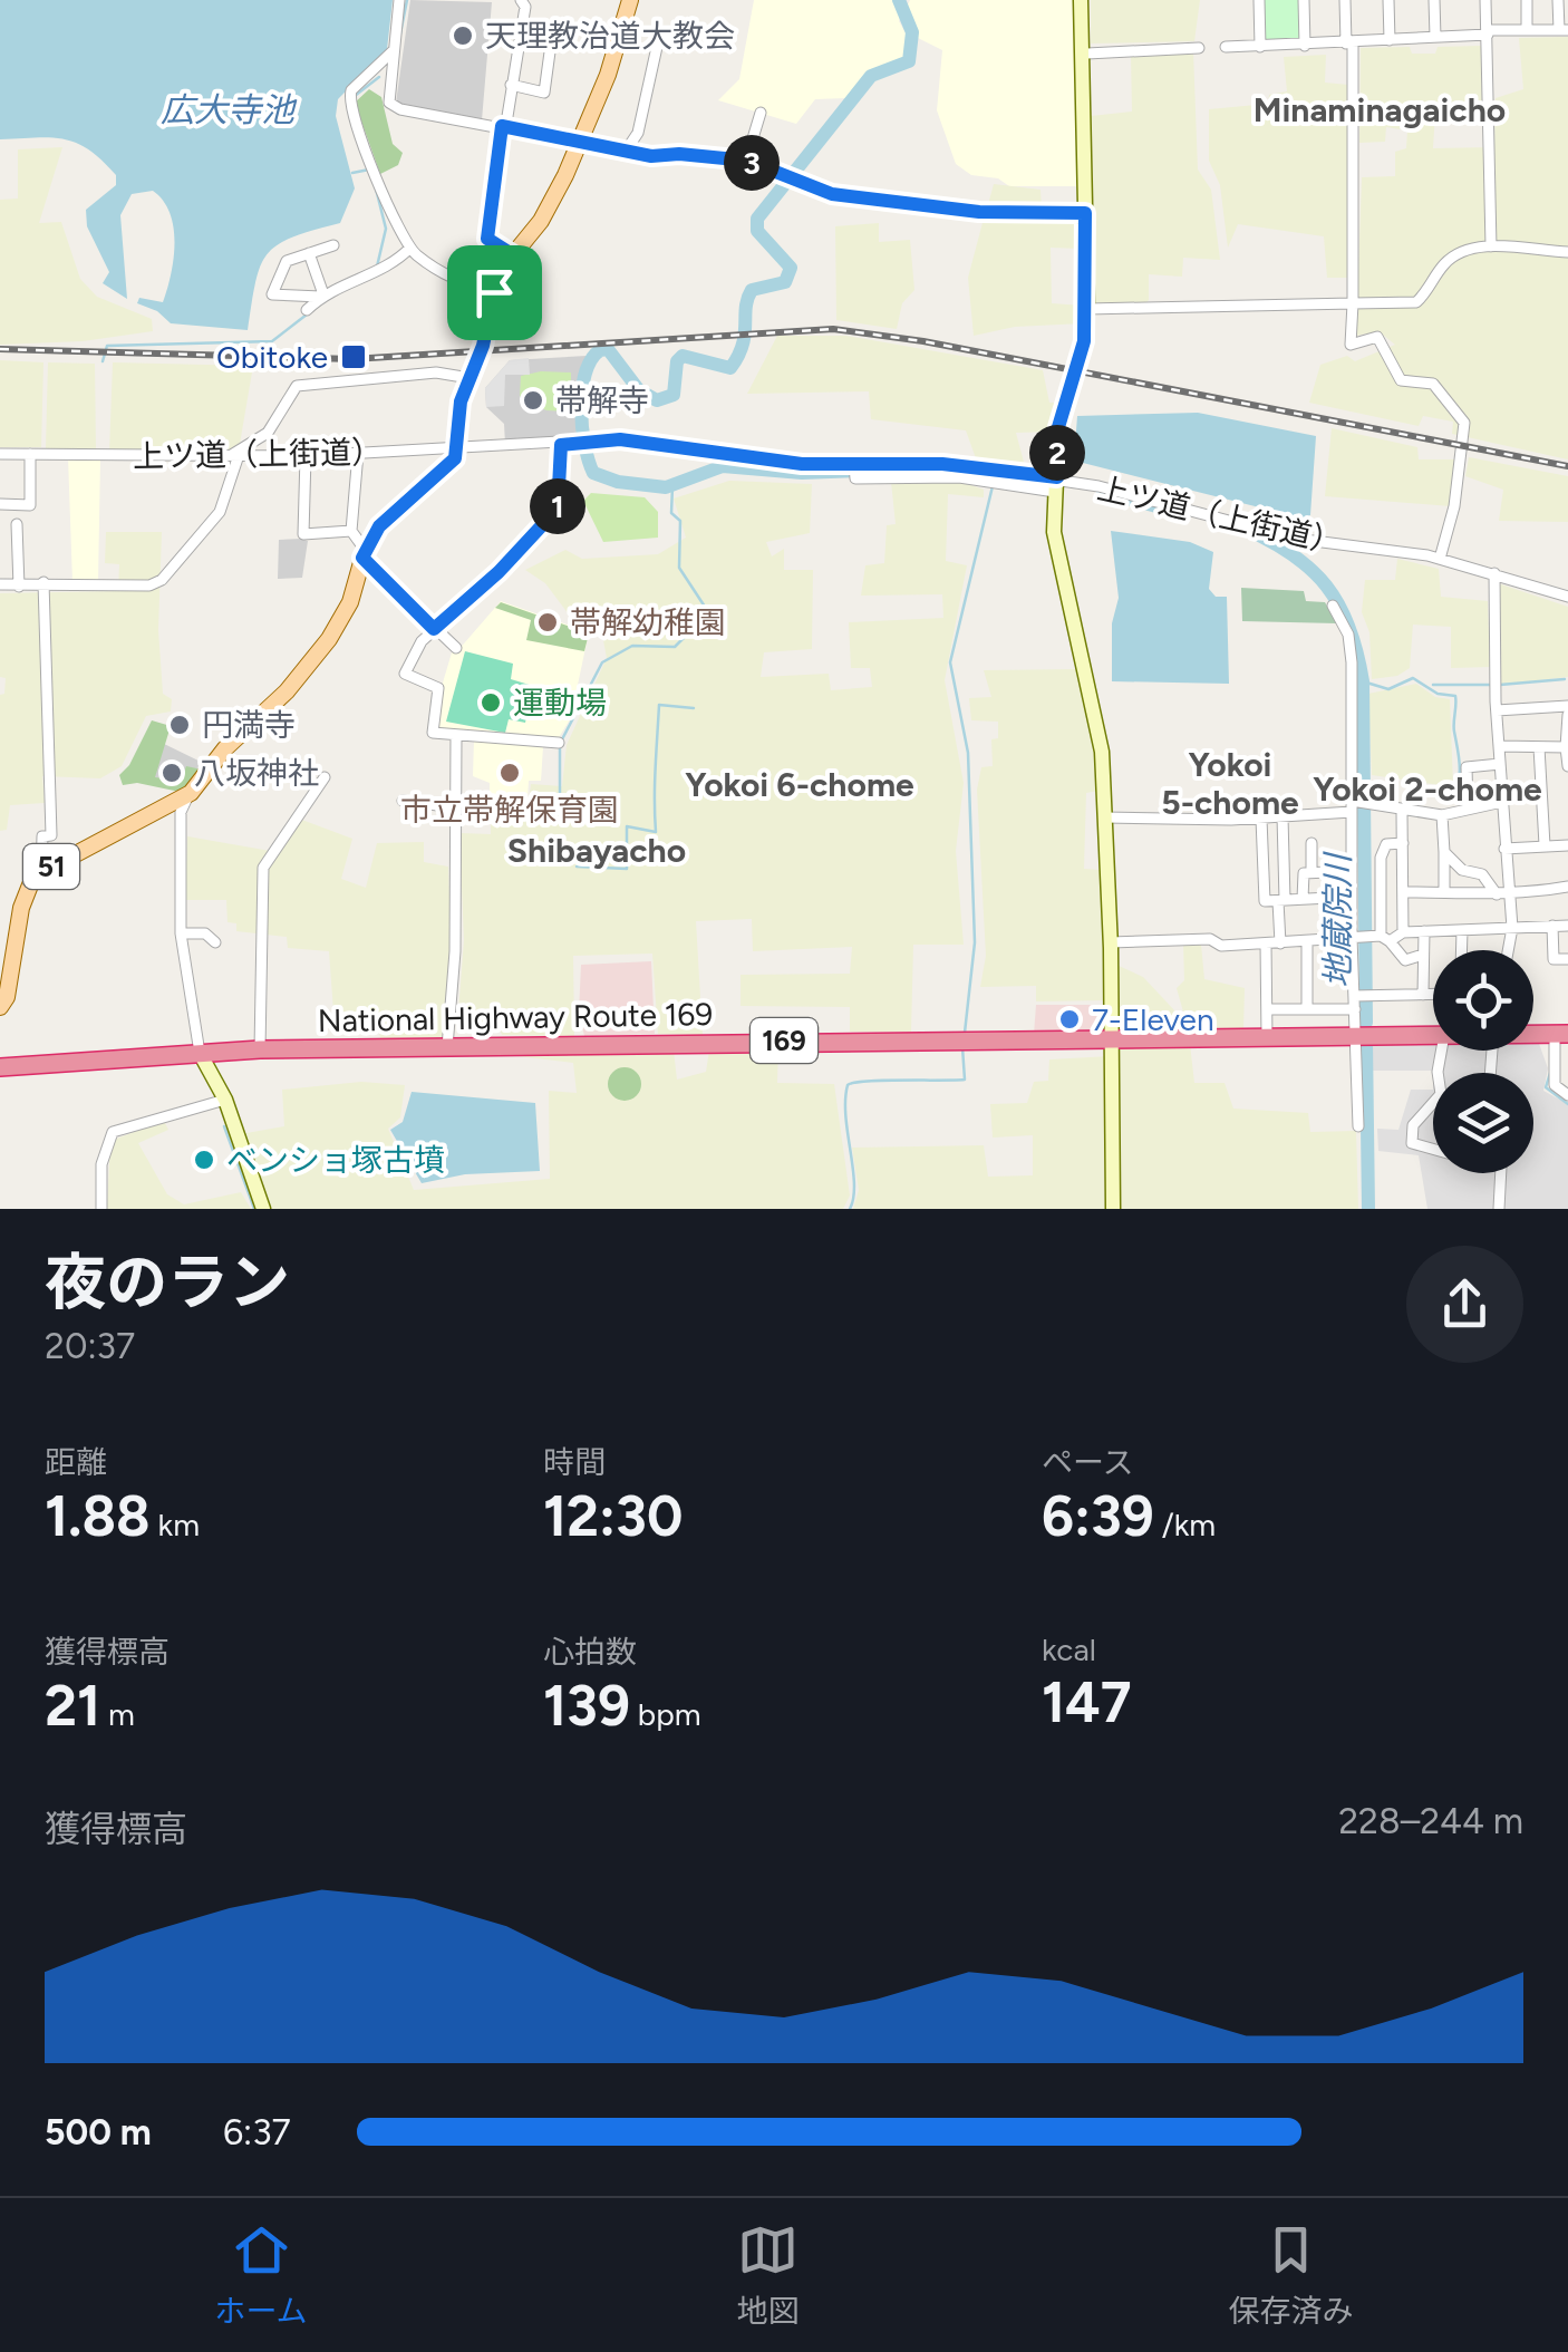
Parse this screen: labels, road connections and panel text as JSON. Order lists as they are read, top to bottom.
{
  "streets": {
    "highway": ["National Highway Route 169", "169"],
    "main road": ["51"],
    "street": ["上ツ道（上街道）"]
  },
  "crossings": [
    ["上ツ道（上街道）", "51"]
  ],
  "districts": [
    "Minaminagaicho",
    "Yokoi 5-chome",
    "Yokoi 6-chome",
    "Yokoi 2-chome",
    "Shibayacho"
  ],
  "water": ["広大寺池", "地蔵院川"],
  "places": {
    "other": [
      "天理教治道大教会",
      "帯解寺",
      "帯解幼稚園",
      "運動場",
      "円満寺",
      "八坂神社",
      "市立帯解保育園",
      "7-Eleven",
      "ベンショ塚古墳"
    ],
    "transit": ["Obitoke"]
  },
  "page": {
    "pins": ["3", "2", "1"],
    "heading": ["夜のラン", "20:37"],
    "stats": [
      ["距離", "1.88 km"],
      ["時間", "12:30"],
      ["ペース", "6:39 /km"],
      ["獲得標高", "21 m"],
      ["心拍数", "139 bpm"],
      ["kcal", "147"]
    ],
    "chart": ["獲得標高", "228–244 m"],
    "list": [
      {
        "name": "500 m",
        "note": "6:37"
      }
    ],
    "tabs": ["ホーム", "地図", "保存済み"]
  }
}
